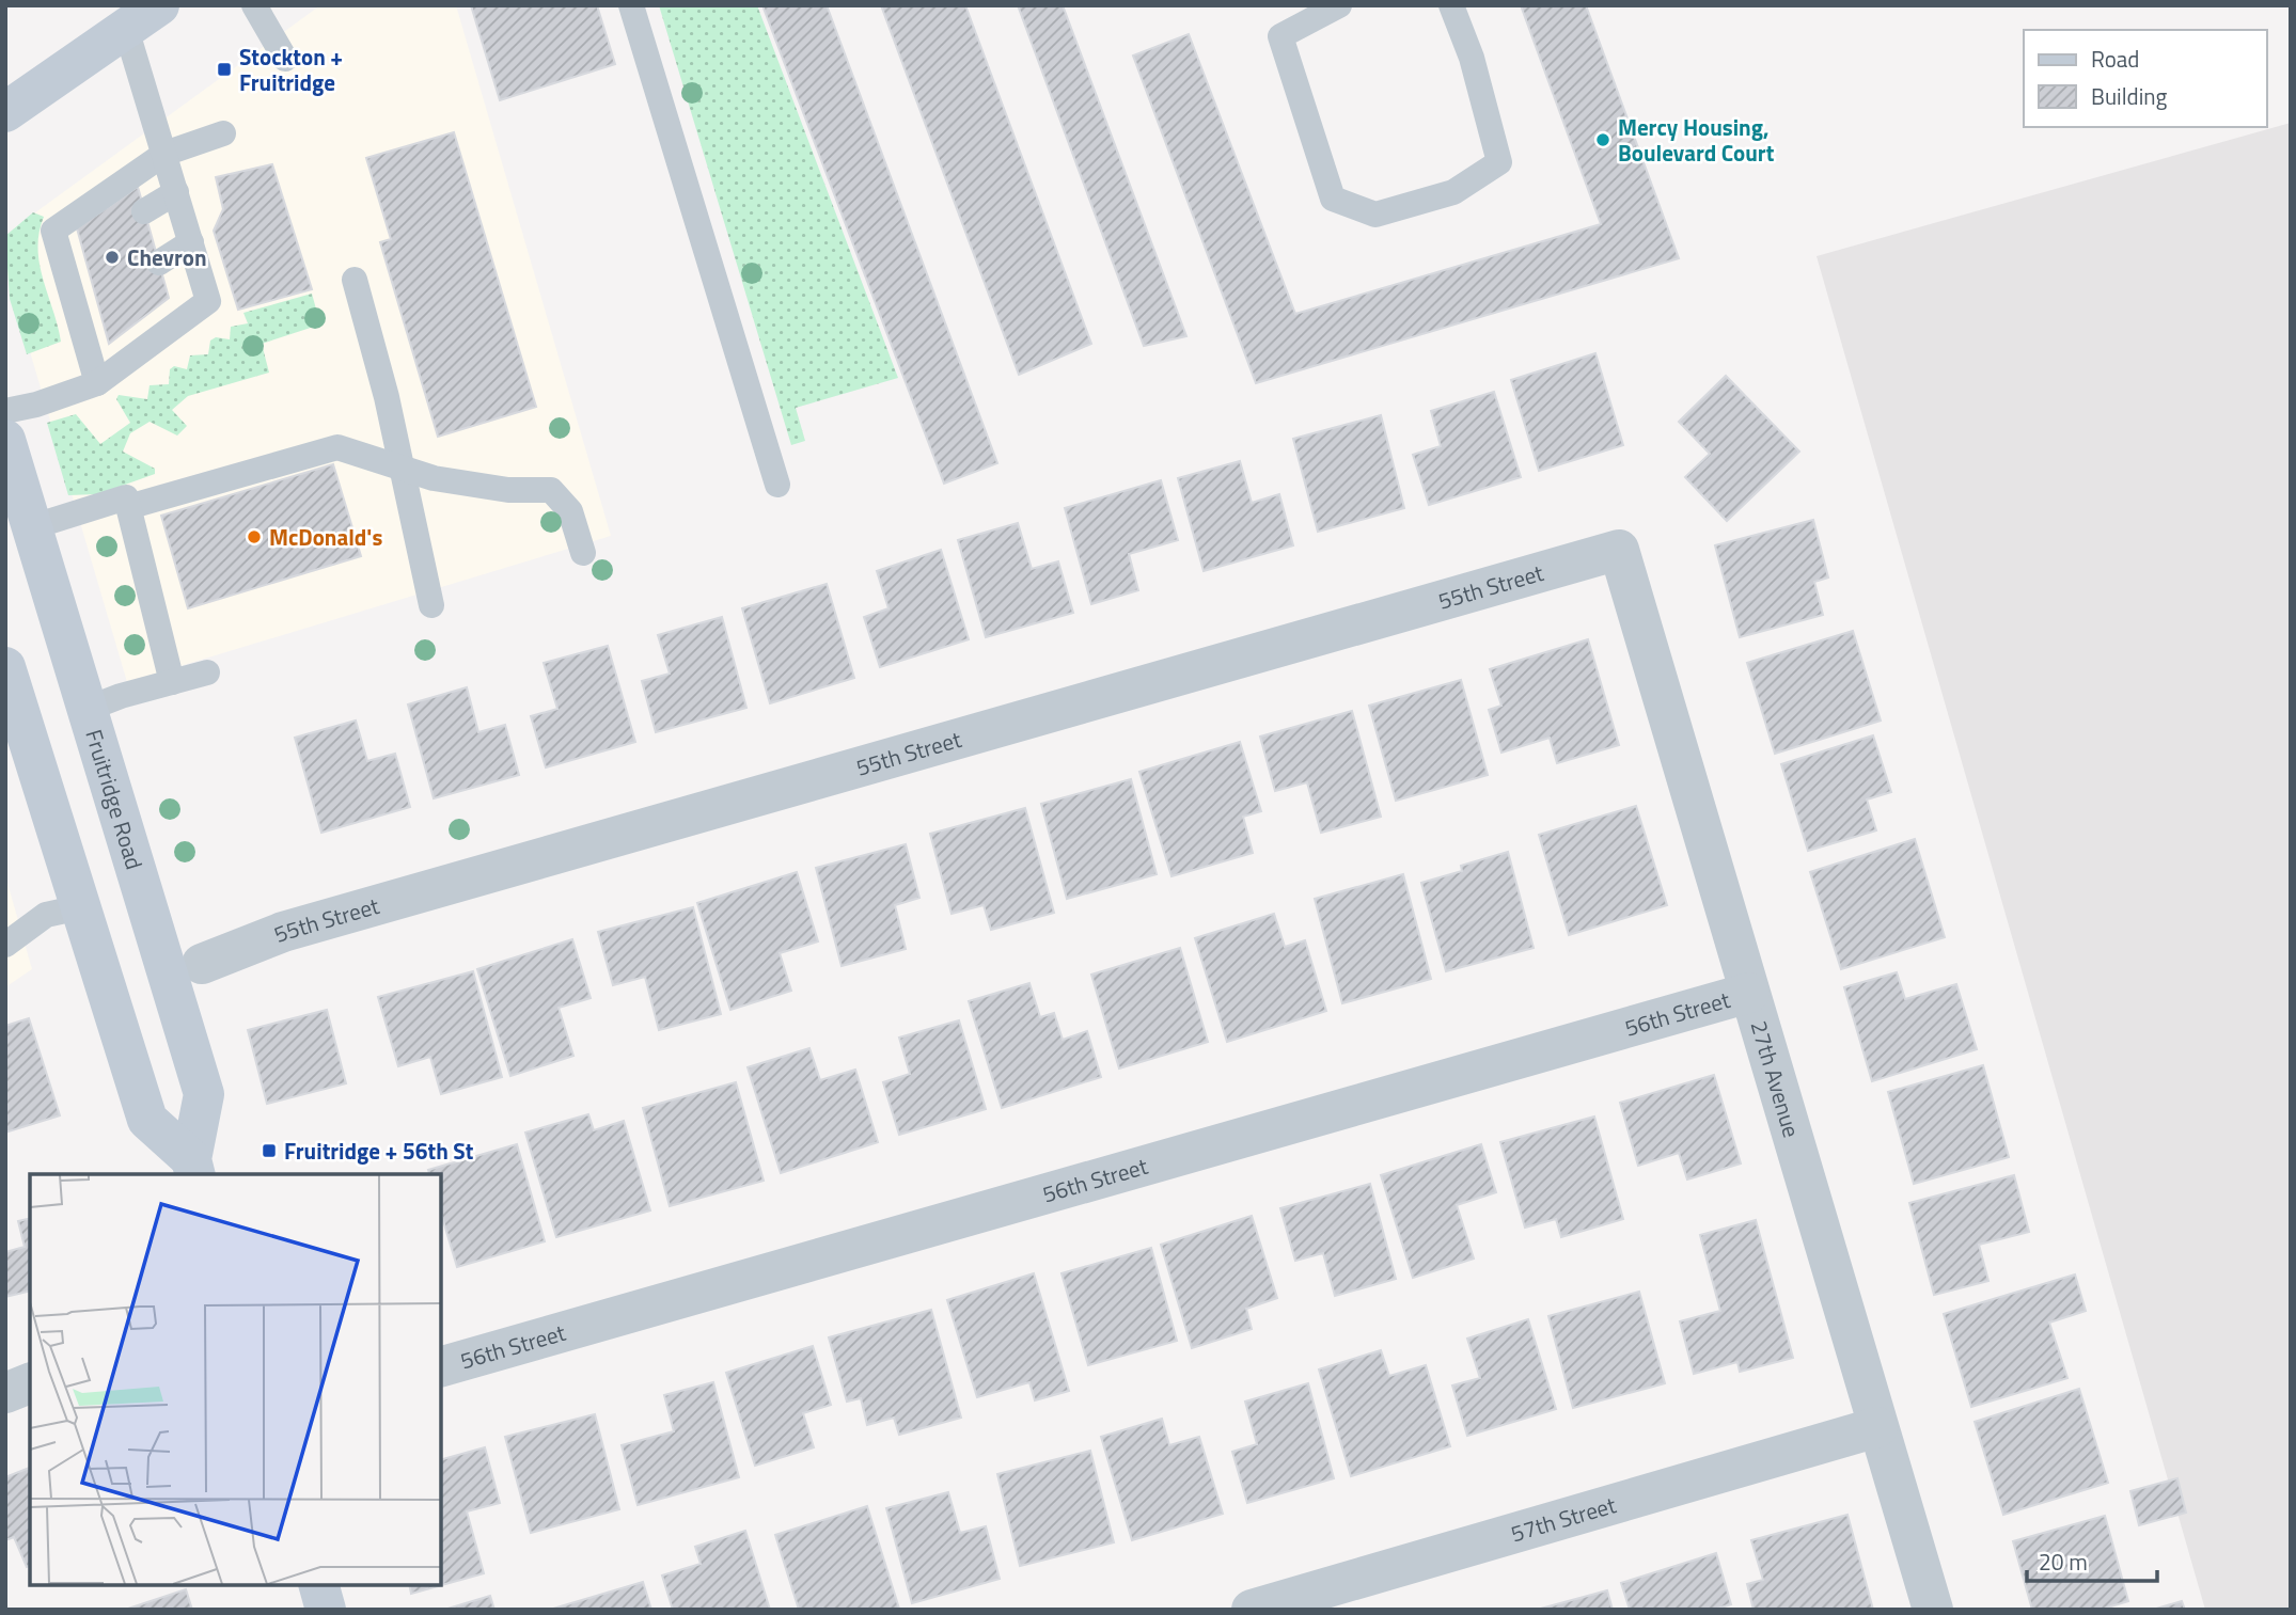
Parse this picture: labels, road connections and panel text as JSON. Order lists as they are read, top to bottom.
{
  "streets": {
    "main road": ["Fruitridge Road"],
    "street": [
      "55th Street",
      "56th Street",
      "27th Avenue",
      "57th Street"
    ]
  },
  "crossings": [
    ["55th Street", "27th Avenue"],
    ["56th Street", "27th Avenue"],
    ["27th Avenue", "57th Street"]
  ],
  "places": {
    "transit": ["Stockton + Fruitridge", "Fruitridge + 56th St"],
    "other": ["Mercy Housing, Boulevard Court", "Chevron", "McDonald's"]
  },
  "legend": ["Road", "Building"],
  "scale_bar": "20 m"
}
